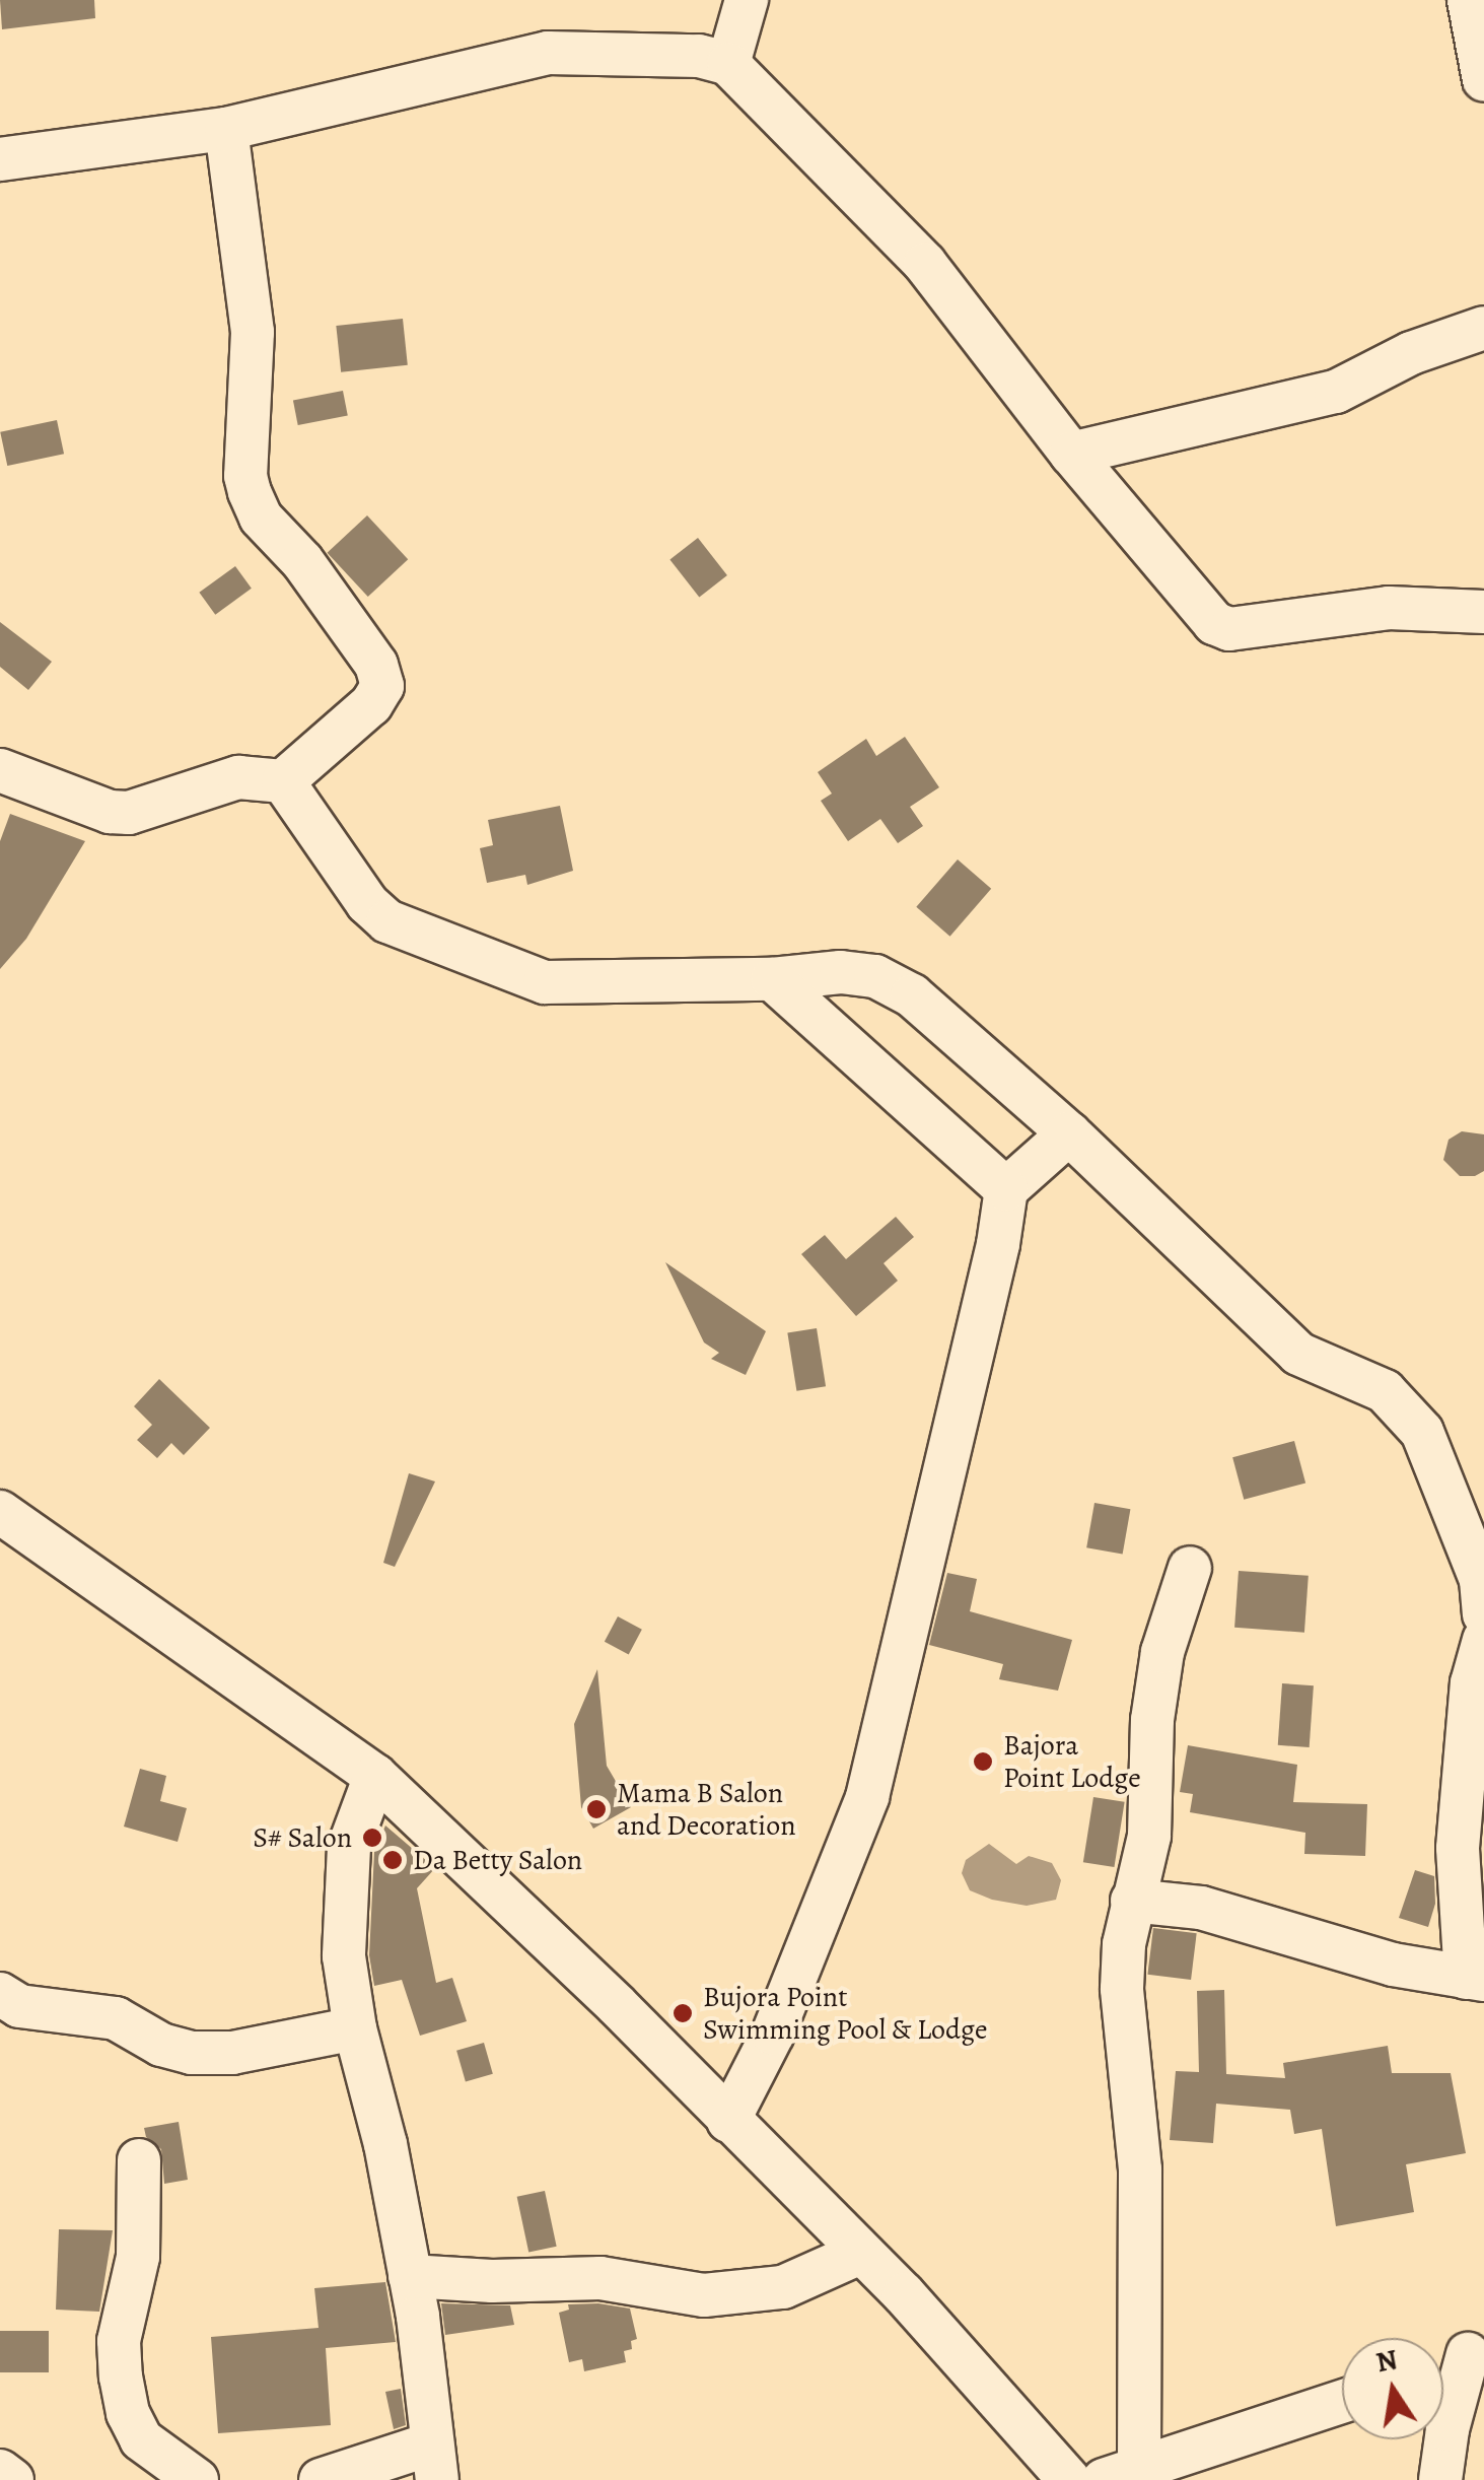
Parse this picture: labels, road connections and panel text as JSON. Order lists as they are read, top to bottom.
{
  "places": [
    "Bajora Point Lodge",
    "Mama B Salon and Decoration",
    "S# Salon",
    "Da Betty Salon",
    "Bujora Point Swimming Pool & Lodge"
  ],
  "north": "top"
}
